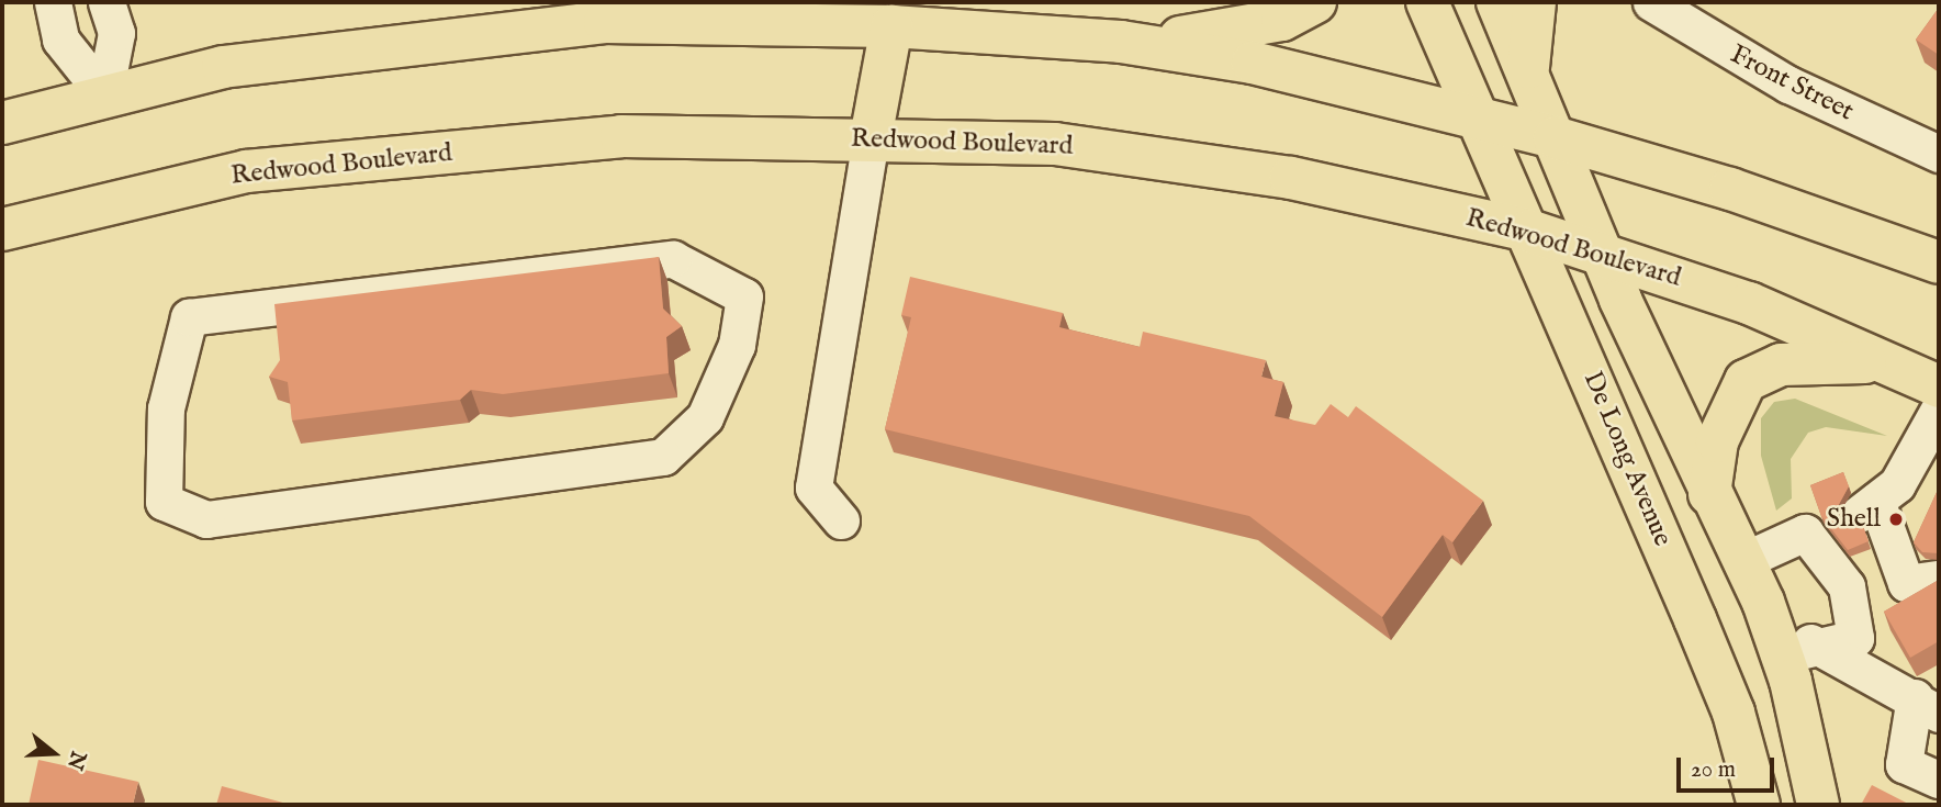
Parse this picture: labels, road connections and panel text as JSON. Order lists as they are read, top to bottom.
{
  "streets": {
    "main road": ["Redwood Boulevard", "De Long Avenue"],
    "street": ["Front Street"]
  },
  "crossings": [
    ["Redwood Boulevard", "De Long Avenue"]
  ],
  "places": ["Shell"],
  "scale_bar": "20 m",
  "north": "right"
}
